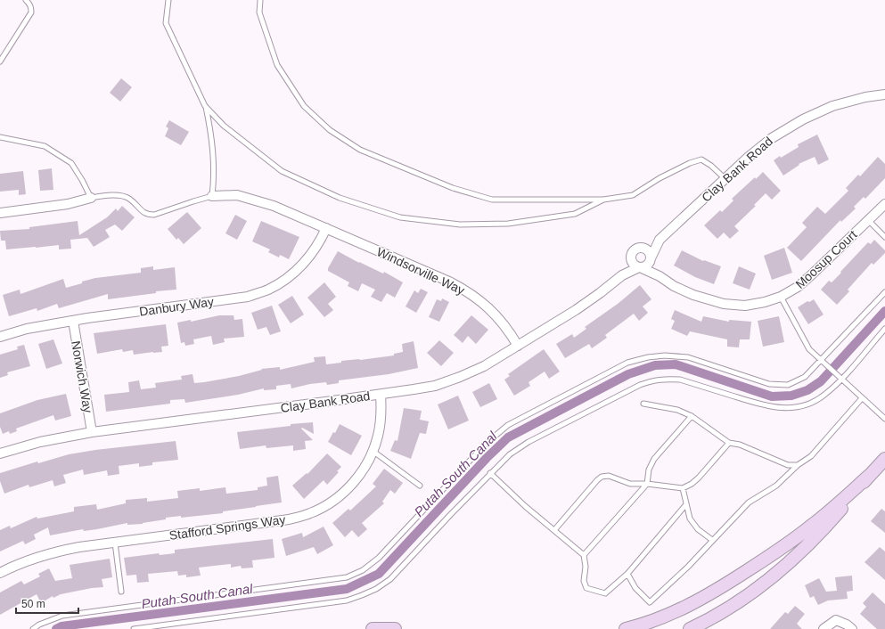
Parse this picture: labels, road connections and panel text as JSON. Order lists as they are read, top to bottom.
{
  "streets": {
    "street": [
      "Clay Bank Road",
      "Moosup Court",
      "Windsorville Way",
      "Danbury Way",
      "Norwich Way",
      "Stafford Springs Way"
    ]
  },
  "crossings": [
    ["Clay Bank Road", "Moosup Court"],
    ["Clay Bank Road", "Windsorville Way"],
    ["Clay Bank Road", "Norwich Way"],
    ["Clay Bank Road", "Stafford Springs Way"],
    ["Windsorville Way", "Danbury Way"],
    ["Danbury Way", "Norwich Way"]
  ],
  "water": ["Putah South Canal"],
  "scale_bar": "50 m"
}
